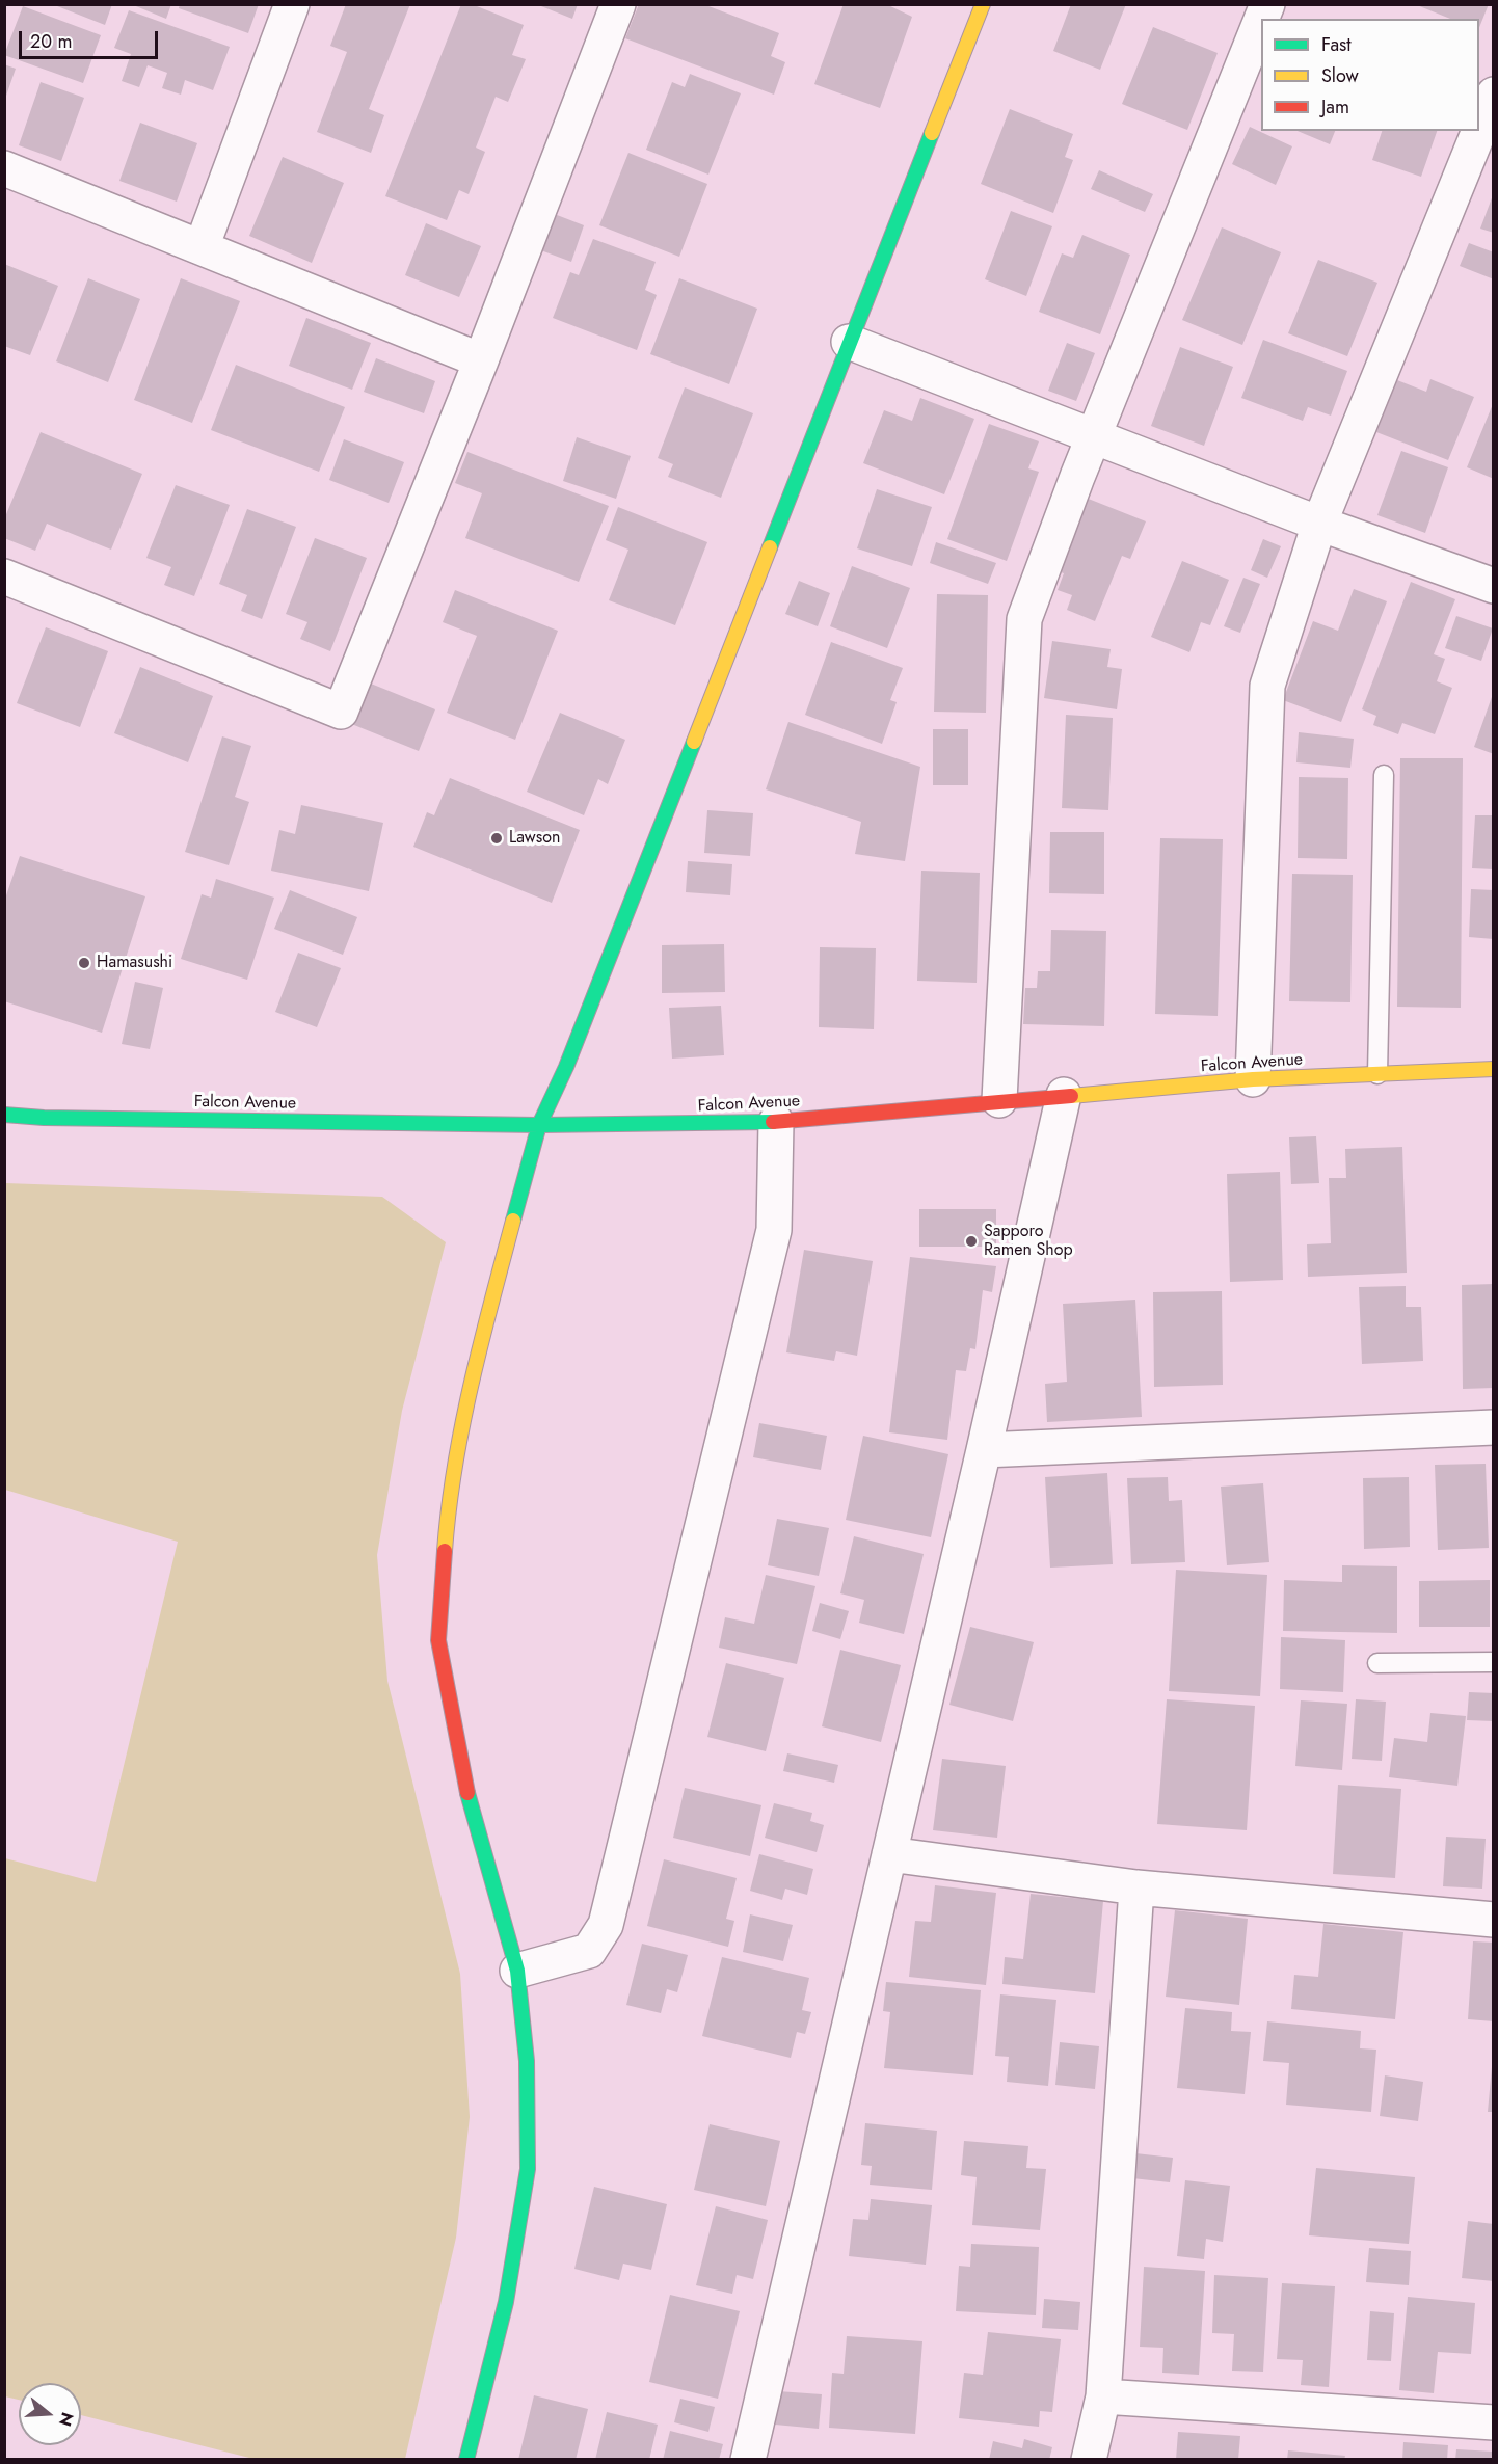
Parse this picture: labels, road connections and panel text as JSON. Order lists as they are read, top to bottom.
{
  "streets": {
    "street": ["Falcon Avenue"]
  },
  "places": ["Lawson", "Hamasushi", "Sapporo Ramen Shop"],
  "legend": ["Fast", "Slow", "Jam"],
  "scale_bar": "20 m",
  "north": "right"
}
